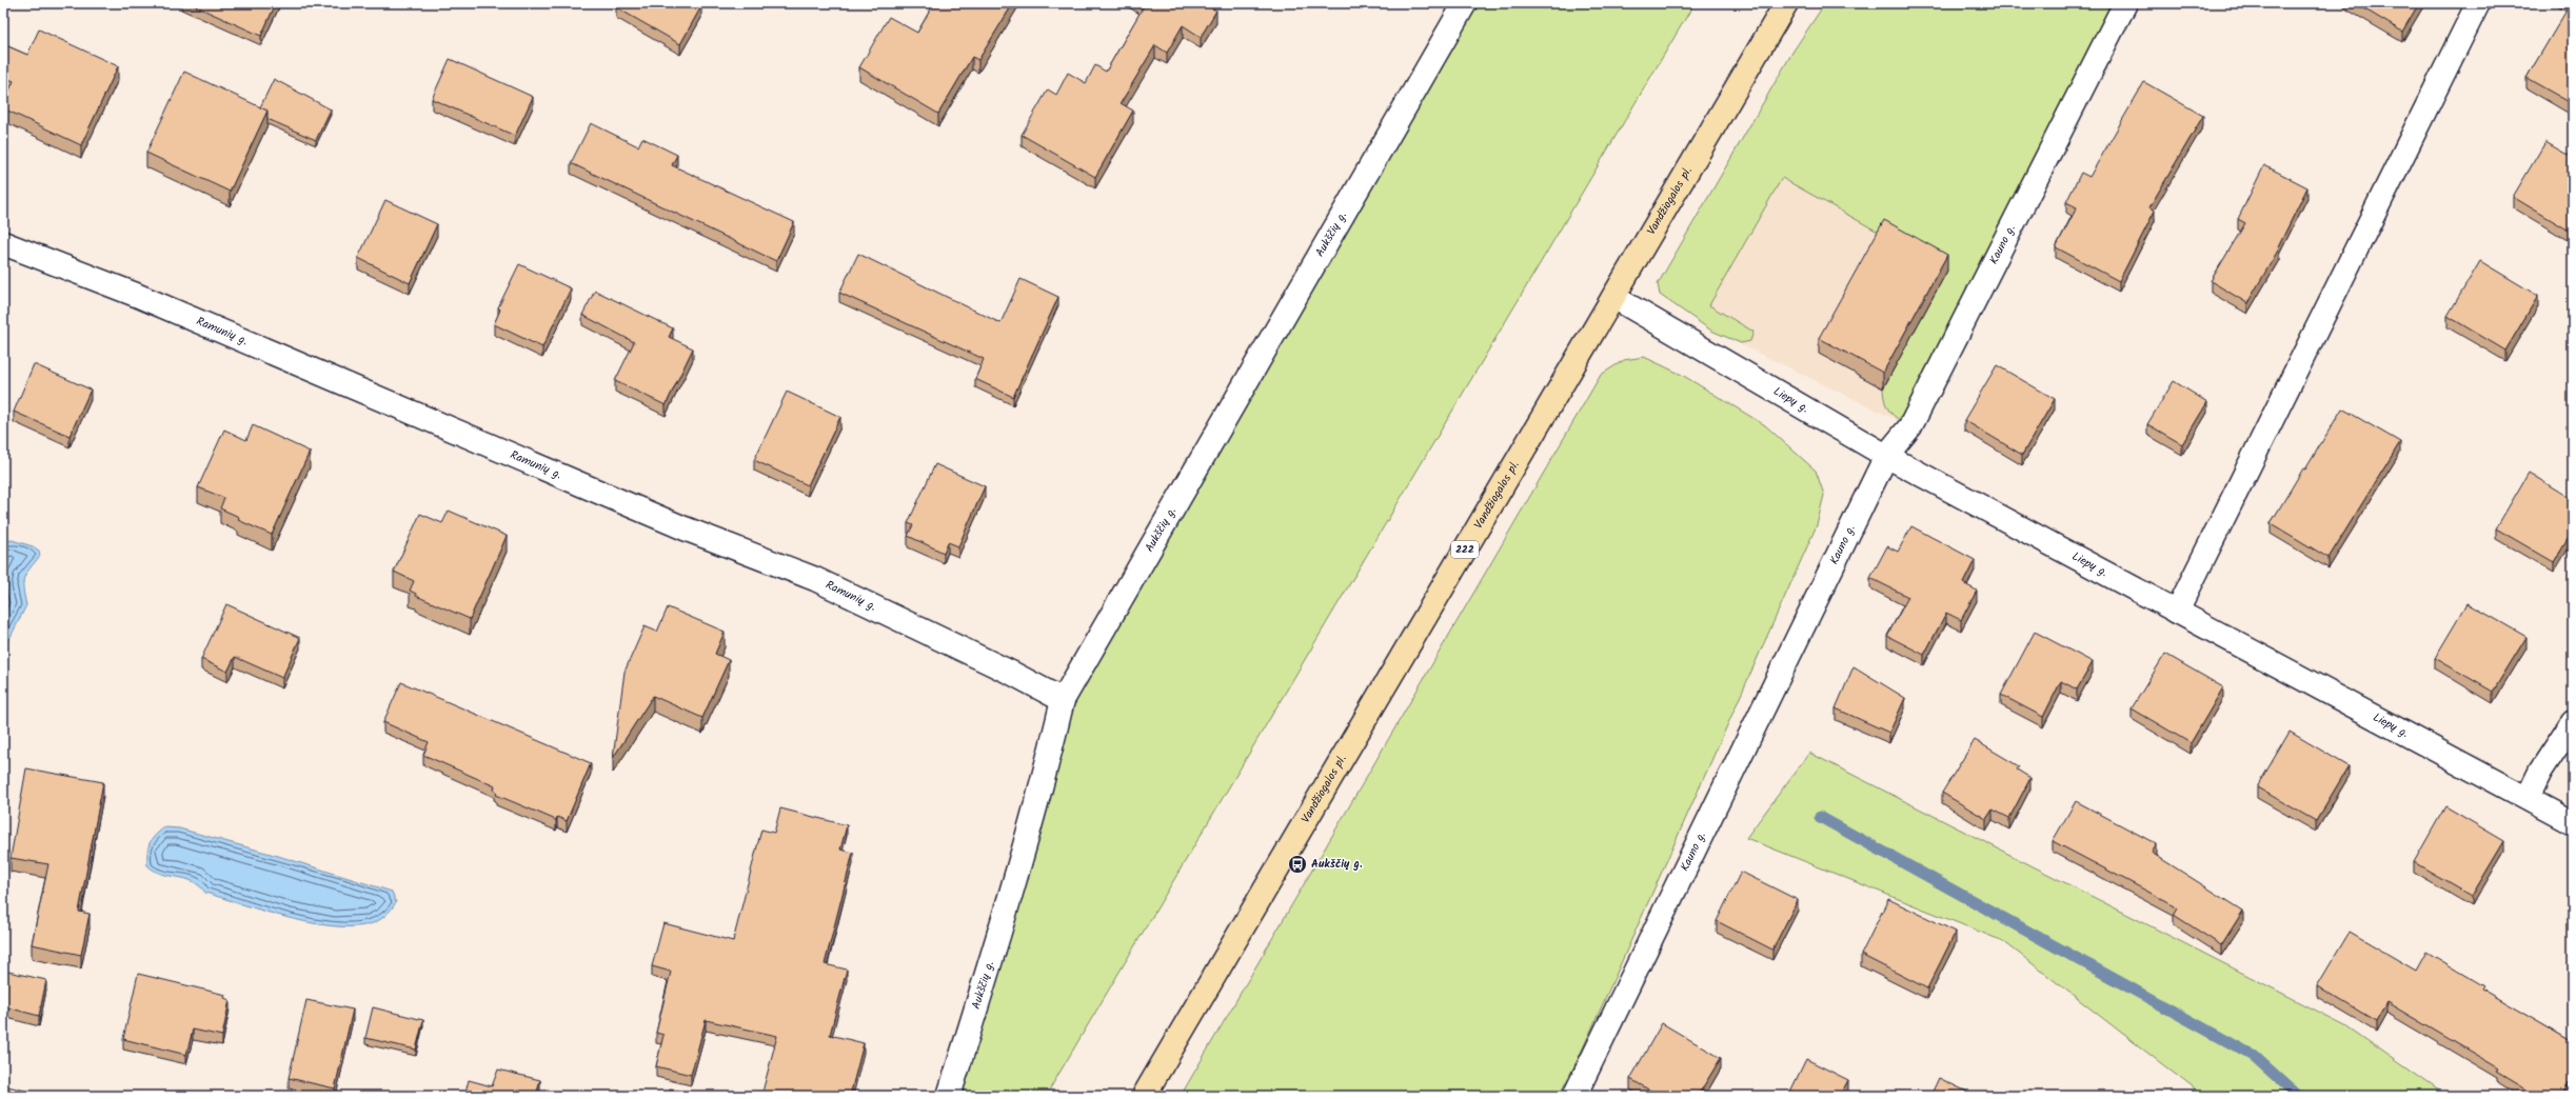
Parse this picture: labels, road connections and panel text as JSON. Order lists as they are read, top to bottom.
{
  "streets": {
    "main road": ["Vandžiogalos pl.", "222"],
    "street": [
      "Aukščių g.",
      "Kauno g.",
      "Ramunių g.",
      "Liepų g."
    ]
  },
  "crossings": [
    ["Vandžiogalos pl.", "Liepų g."],
    ["Aukščių g.", "Ramunių g."],
    ["Kauno g.", "Liepų g."]
  ],
  "places": {
    "bus stop": ["Aukščių g."]
  }
}
